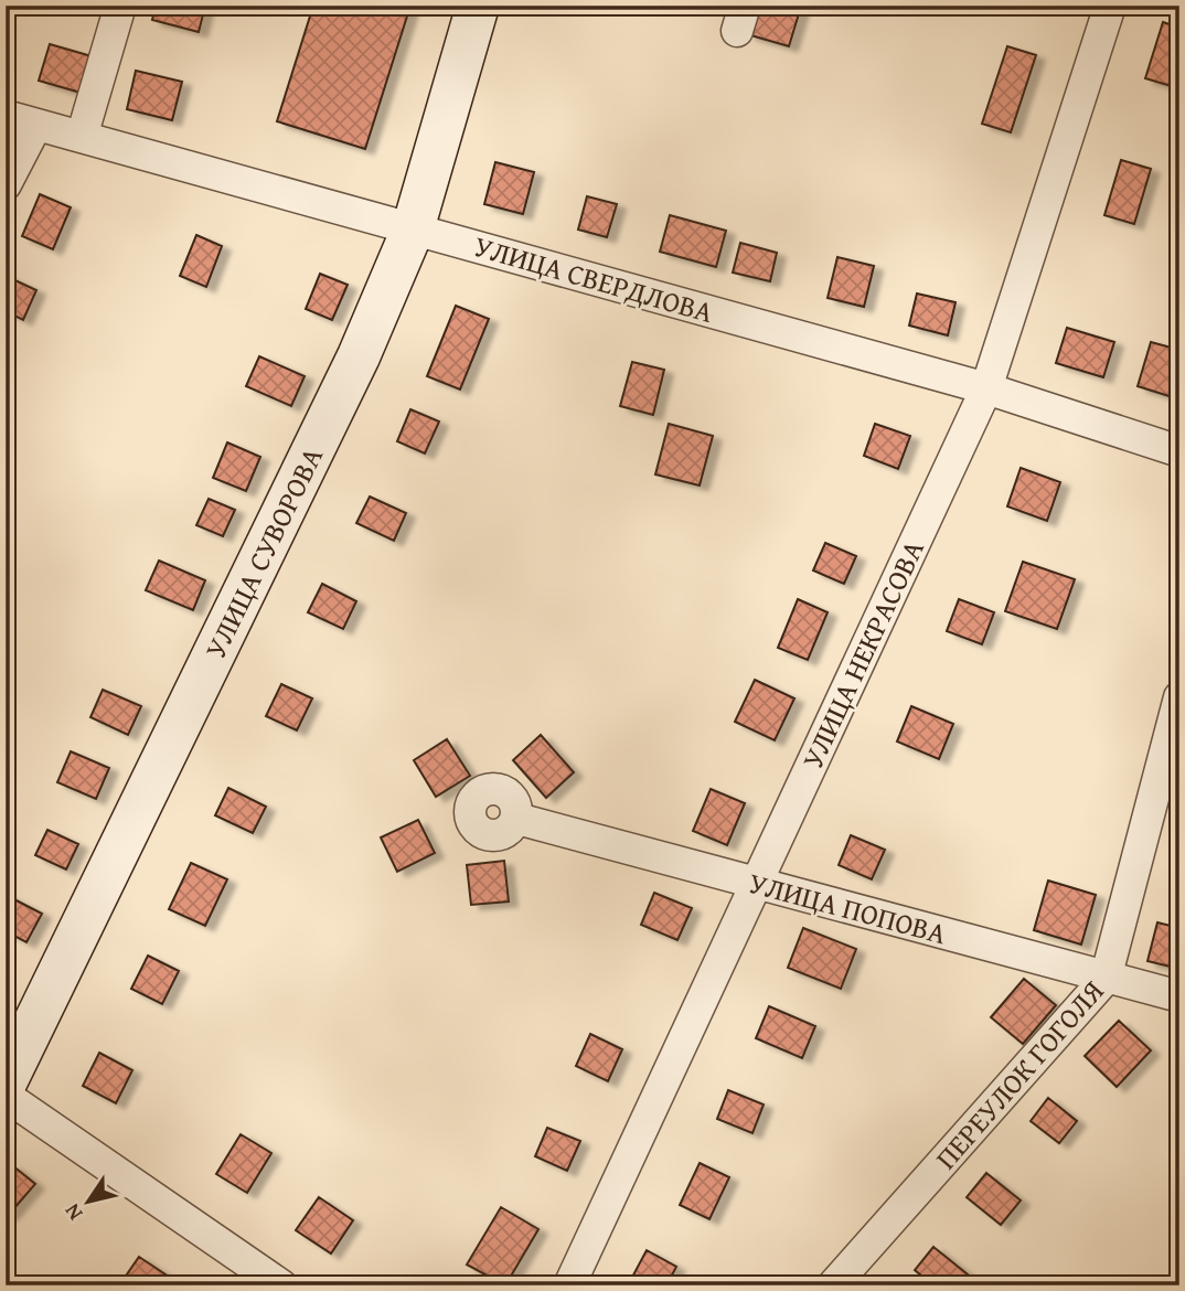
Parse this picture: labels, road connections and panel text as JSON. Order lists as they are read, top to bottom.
{
  "streets": {
    "street": [
      "УЛИЦА СВЕРДЛОВА",
      "УЛИЦА СУВОРОВА",
      "УЛИЦА НЕКРАСОВА",
      "УЛИЦА ПОПОВА",
      "ПЕРЕУЛОК ГОГОЛЯ"
    ]
  },
  "crossings": [
    ["УЛИЦА СВЕРДЛОВА", "УЛИЦА СУВОРОВА"],
    ["УЛИЦА СВЕРДЛОВА", "УЛИЦА НЕКРАСОВА"],
    ["УЛИЦА НЕКРАСОВА", "УЛИЦА ПОПОВА"],
    ["УЛИЦА ПОПОВА", "ПЕРЕУЛОК ГОГОЛЯ"]
  ],
  "north": "bottom left"
}
